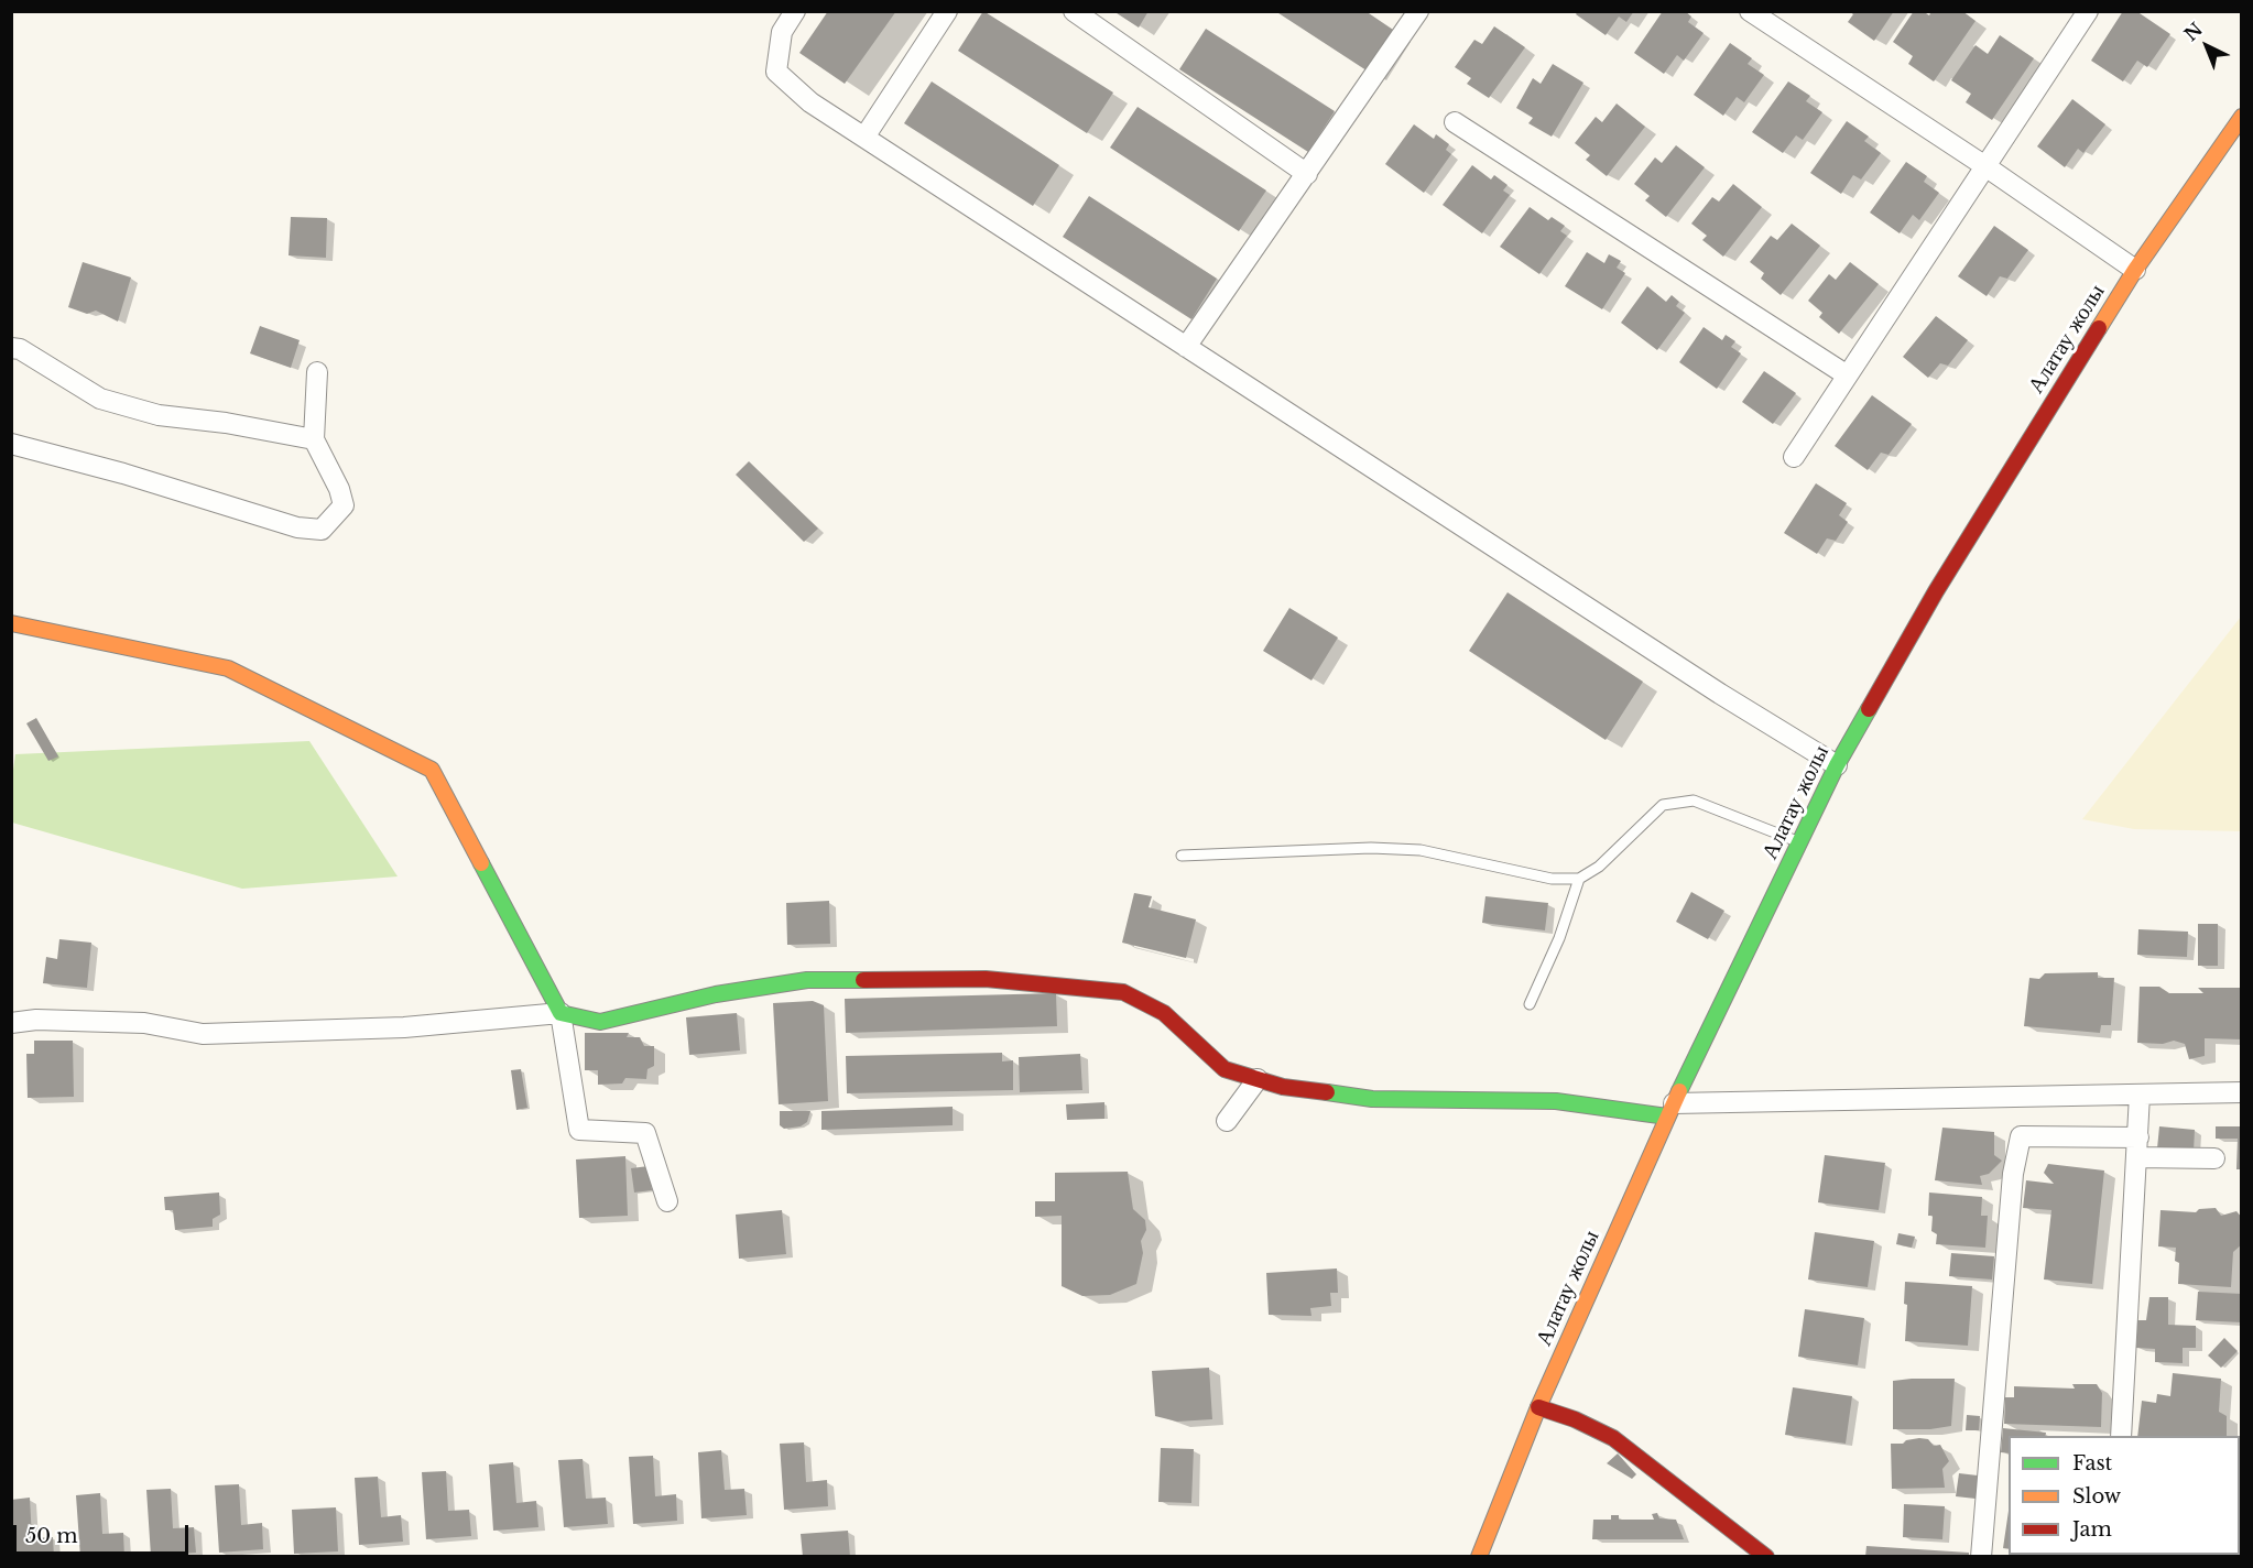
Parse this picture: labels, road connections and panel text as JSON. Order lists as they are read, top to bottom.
{
  "streets": {
    "main road": ["Алатау жолы"]
  },
  "legend": ["Fast", "Slow", "Jam"],
  "scale_bar": "50 m",
  "north": "top left"
}
